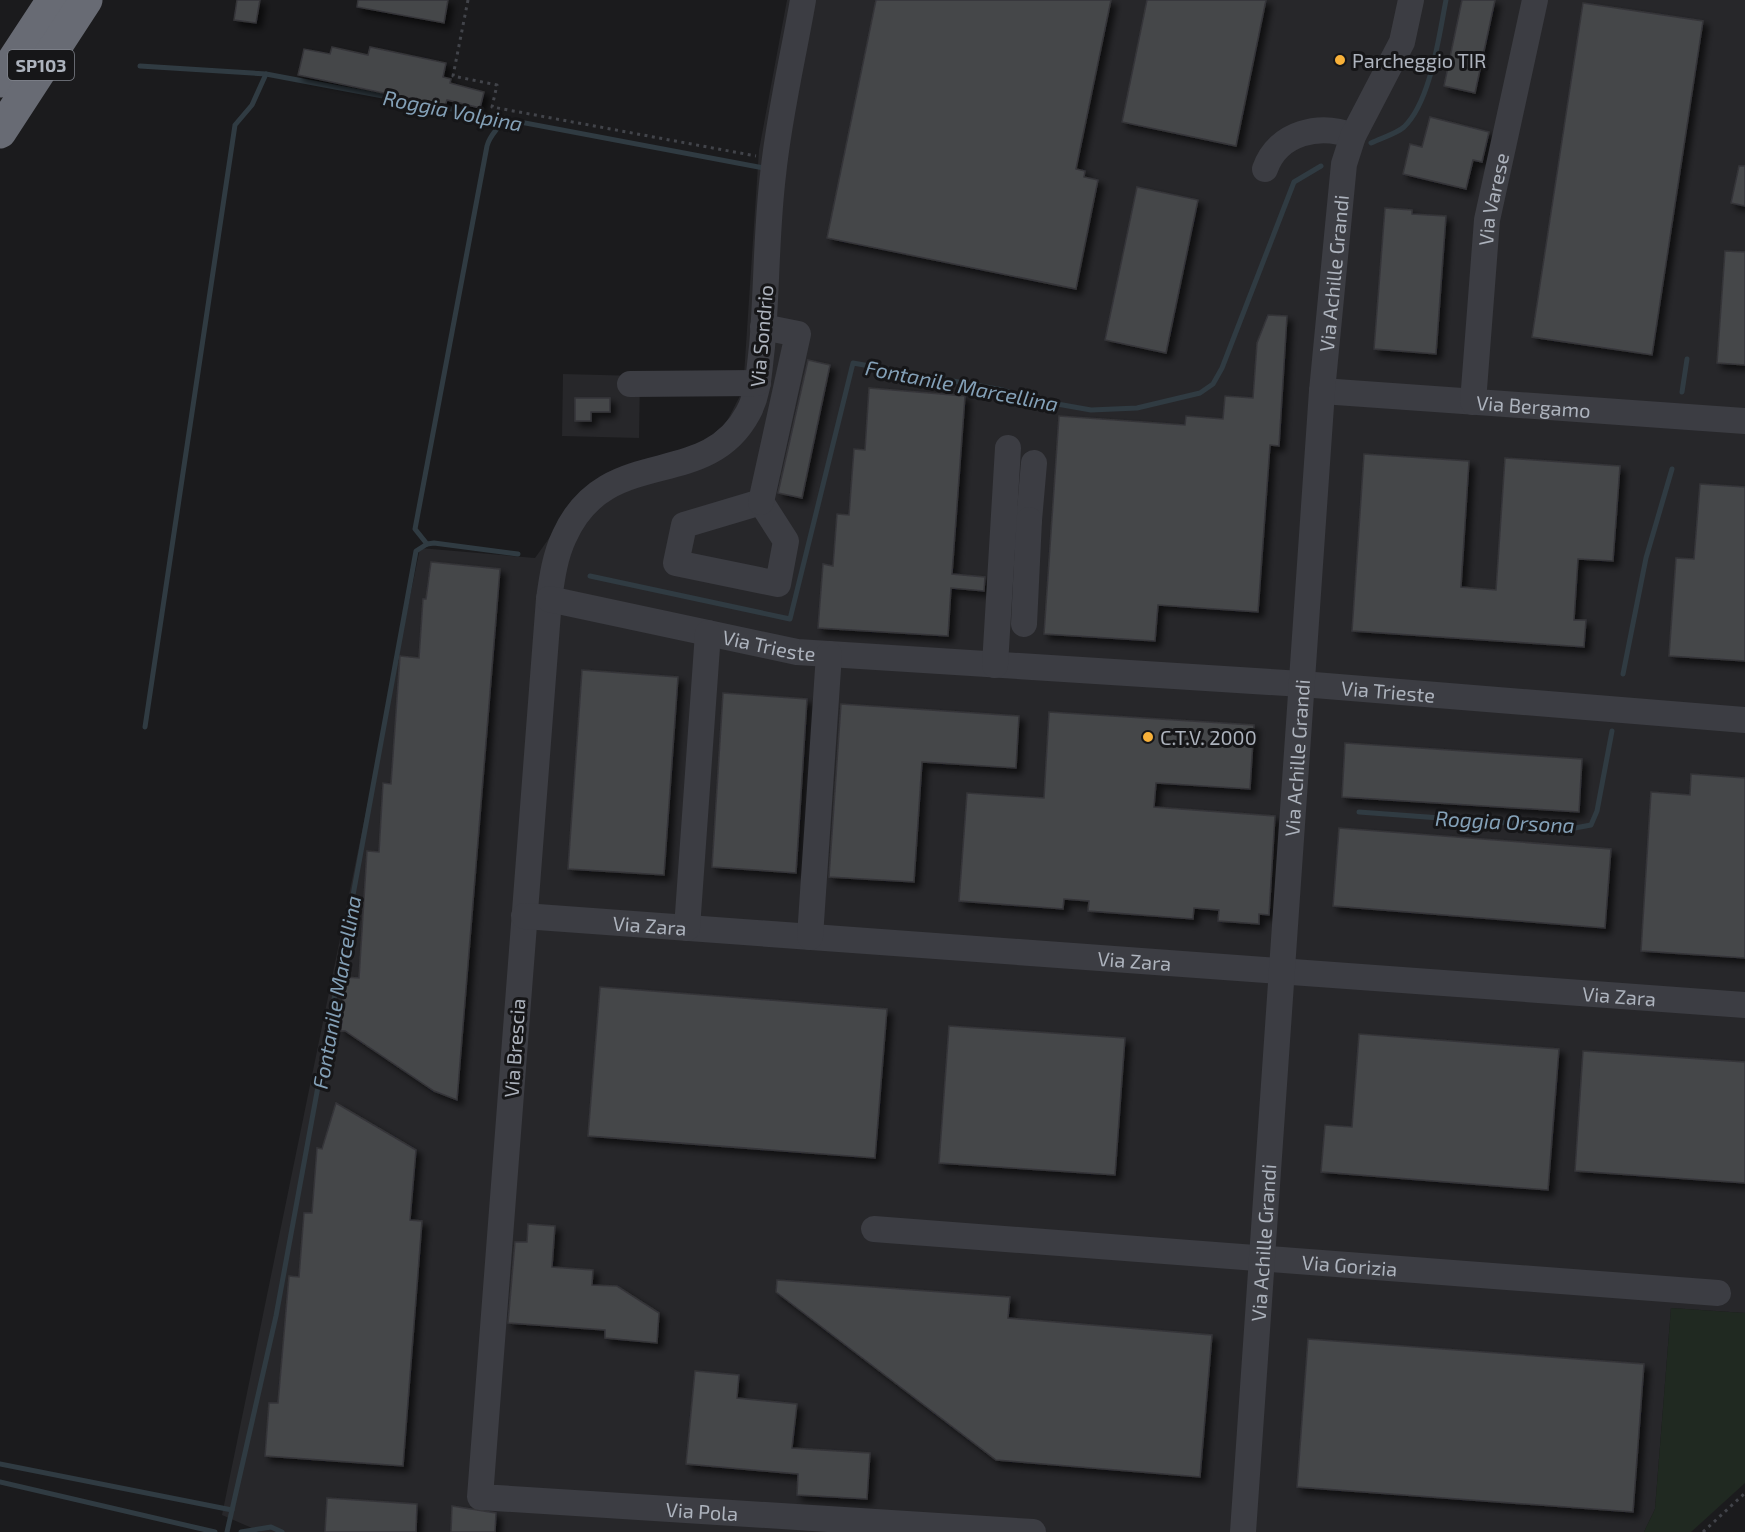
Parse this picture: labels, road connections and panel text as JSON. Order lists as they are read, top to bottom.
{
  "streets": {
    "highway": ["SP103"],
    "street": [
      "Via Varese",
      "Via Achille Grandi",
      "Via Sondrio",
      "Via Bergamo",
      "Via Trieste",
      "Via Zara",
      "Via Brescia",
      "Via Gorizia",
      "Via Pola"
    ]
  },
  "crossings": [
    ["Via Varese", "Via Bergamo"],
    ["Via Achille Grandi", "Via Bergamo"],
    ["Via Achille Grandi", "Via Trieste"],
    ["Via Achille Grandi", "Via Zara"],
    ["Via Achille Grandi", "Via Gorizia"],
    ["Via Sondrio", "Via Trieste"],
    ["Via Sondrio", "Via Brescia"],
    ["Via Trieste", "Via Brescia"],
    ["Via Zara", "Via Brescia"],
    ["Via Brescia", "Via Pola"]
  ],
  "water": ["Roggia Volpina", "Fontanile Marcellina", "Roggia Orsona"],
  "places": ["Parcheggio TIR", "C.T.V. 2000"]
}
